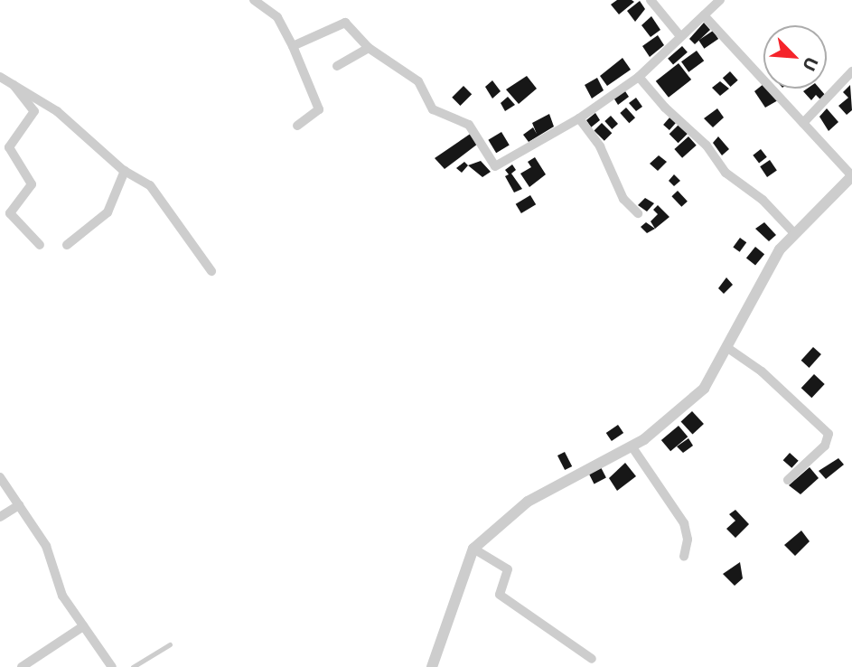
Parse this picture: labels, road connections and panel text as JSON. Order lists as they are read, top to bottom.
{
  "north": "bottom right"
}
